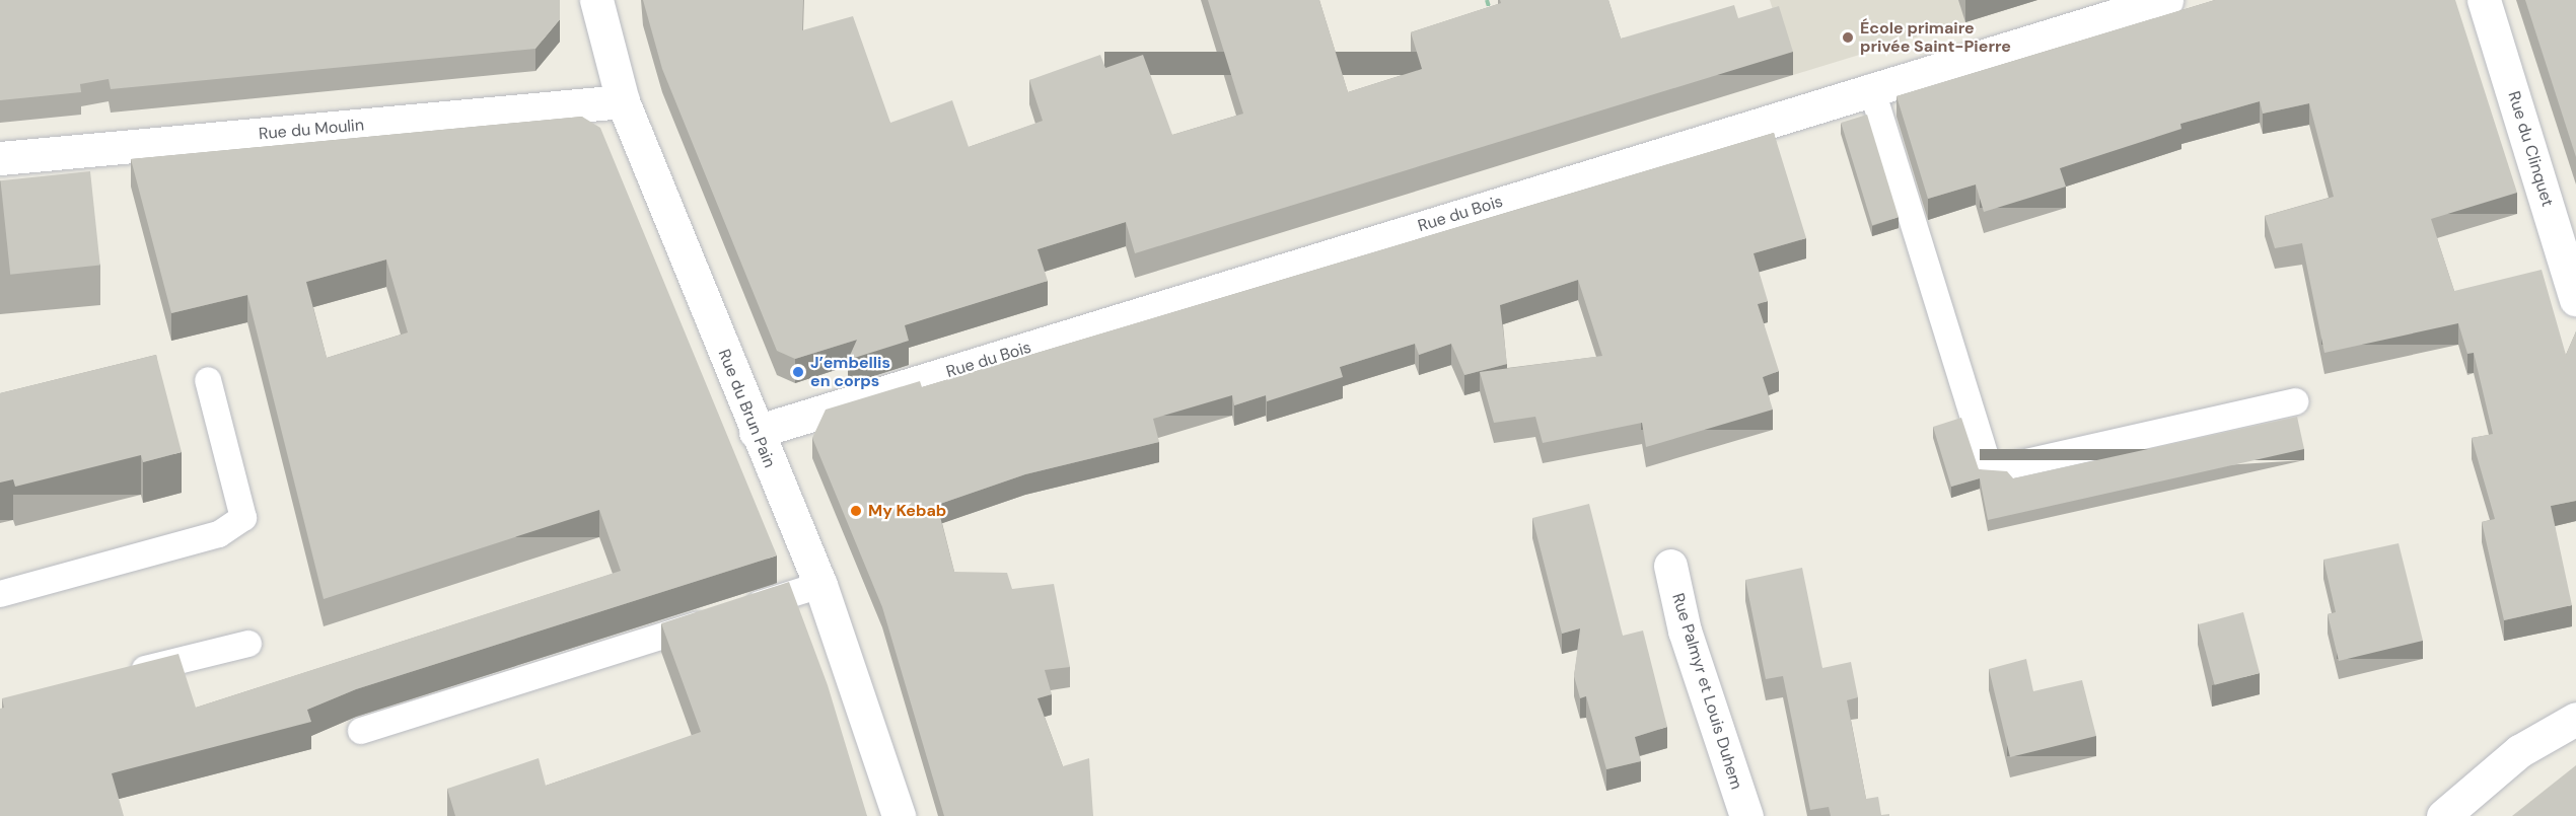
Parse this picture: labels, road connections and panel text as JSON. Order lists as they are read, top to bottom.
{
  "streets": {
    "street": [
      "Rue du Moulin",
      "Rue du Clinquet",
      "Rue du Bois",
      "Rue du Brun Pain",
      "Rue Palmyr et Louis Duhem"
    ]
  },
  "crossings": [
    ["Rue du Moulin", "Rue du Brun Pain"],
    ["Rue du Bois", "Rue du Brun Pain"]
  ],
  "places": ["École primaire privée Saint-Pierre", "J’embellis en corps", "My Kebab"]
}
